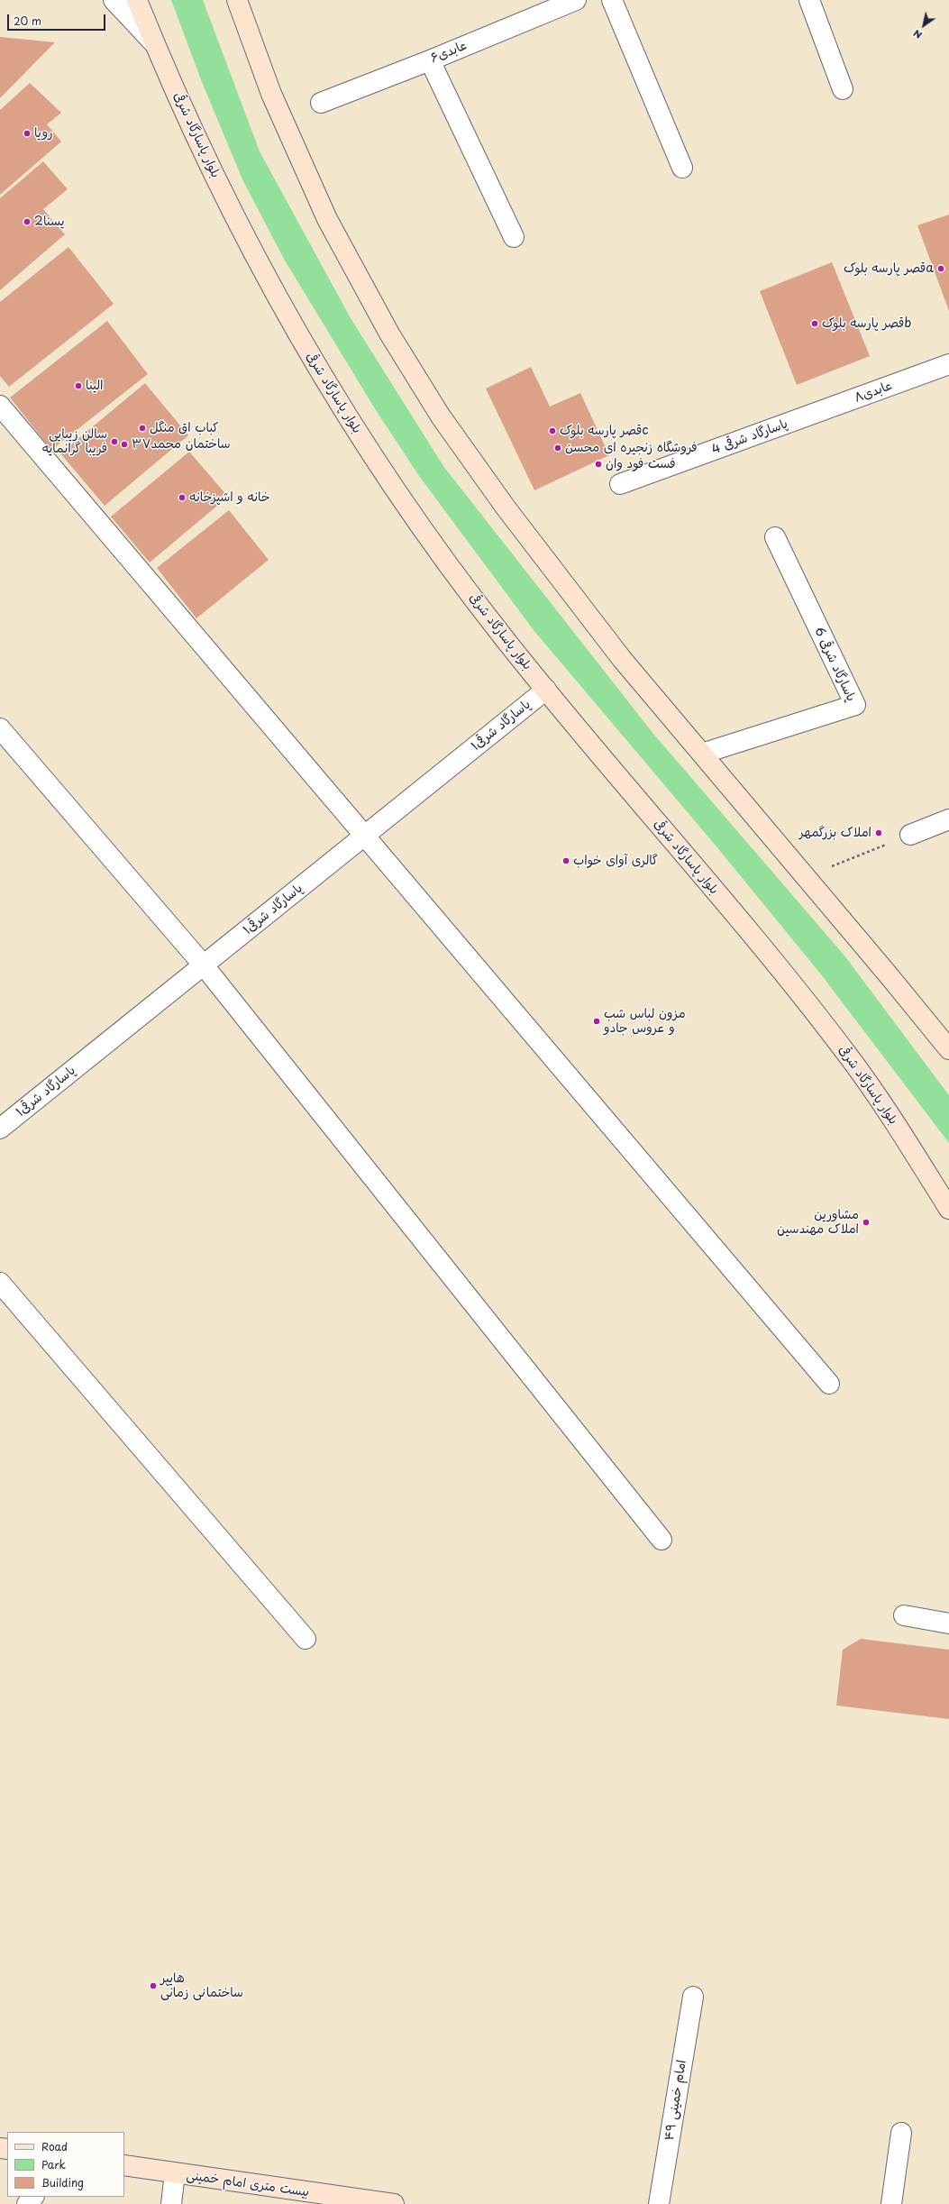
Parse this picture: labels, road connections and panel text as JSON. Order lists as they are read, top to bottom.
{
  "streets": {
    "main road": ["بلوار پاسارگاد شرقی", "بیست متری امام خمینی"],
    "street": [
      "عابدی۶",
      "عابدی۸",
      "4 پاسارگاد شرقی",
      "6 پاسارگاد شرقی",
      "پاسارگاد شرقی۱",
      "امام خمینی ۴۹"
    ]
  },
  "crossings": [
    ["بلوار پاسارگاد شرقی", "پاسارگاد شرقی۱"],
    ["عابدی۸", "4 پاسارگاد شرقی"]
  ],
  "places": [
    "رویا",
    "یسنا2",
    "قصر پارسه بلوکa",
    "قصر پارسه بلوکb",
    "الینا",
    "کباب اق منگل",
    "قصر پارسه بلوکc",
    "سالن زیبایی فریبا گرانمایه",
    "ساختمان محمد۳۷",
    "فروشگاه زنجیره ای محسن",
    "فست فود وان",
    "خانه و اشپزخانه",
    "املاک بزرگمهر",
    "گالری آوای خواب",
    "مزون لباس شب و عروس جادو",
    "مشاورین املاک مهندسین",
    "هایپر ساختمانی زمانی"
  ],
  "legend": ["Road", "Park", "Building"],
  "scale_bar": "20 m",
  "north": "bottom left"
}
